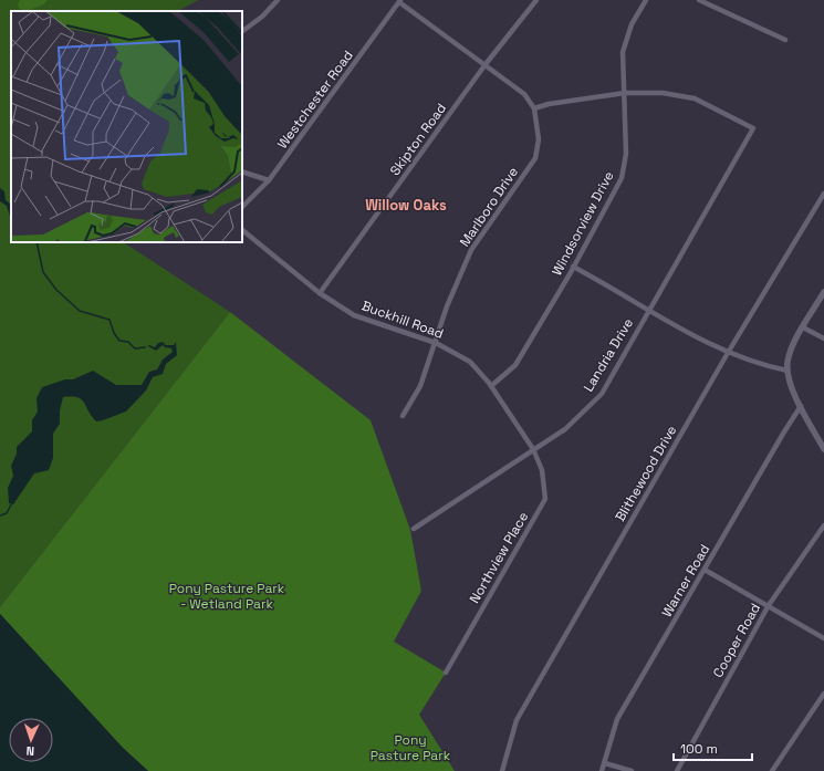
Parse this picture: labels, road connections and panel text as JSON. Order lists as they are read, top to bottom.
{
  "streets": {
    "street": [
      "Westchester Road",
      "Skipton Road",
      "Marlboro Drive",
      "Windsorview Drive",
      "Buckhill Road",
      "Landria Drive",
      "Blithewood Drive",
      "Northview Place",
      "Warner Road",
      "Cooper Road"
    ]
  },
  "crossings": [
    ["Skipton Road", "Buckhill Road"],
    ["Marlboro Drive", "Buckhill Road"],
    ["Windsorview Drive", "Buckhill Road"],
    ["Windsorview Drive", "Landria Drive"],
    ["Buckhill Road", "Landria Drive"],
    ["Buckhill Road", "Northview Place"],
    ["Landria Drive", "Northview Place"]
  ],
  "districts": ["Willow Oaks"],
  "parks": ["Pony Pasture Park - Wetland Park", "Pony Pasture Park"],
  "scale_bar": "100 m",
  "north": "bottom"
}
